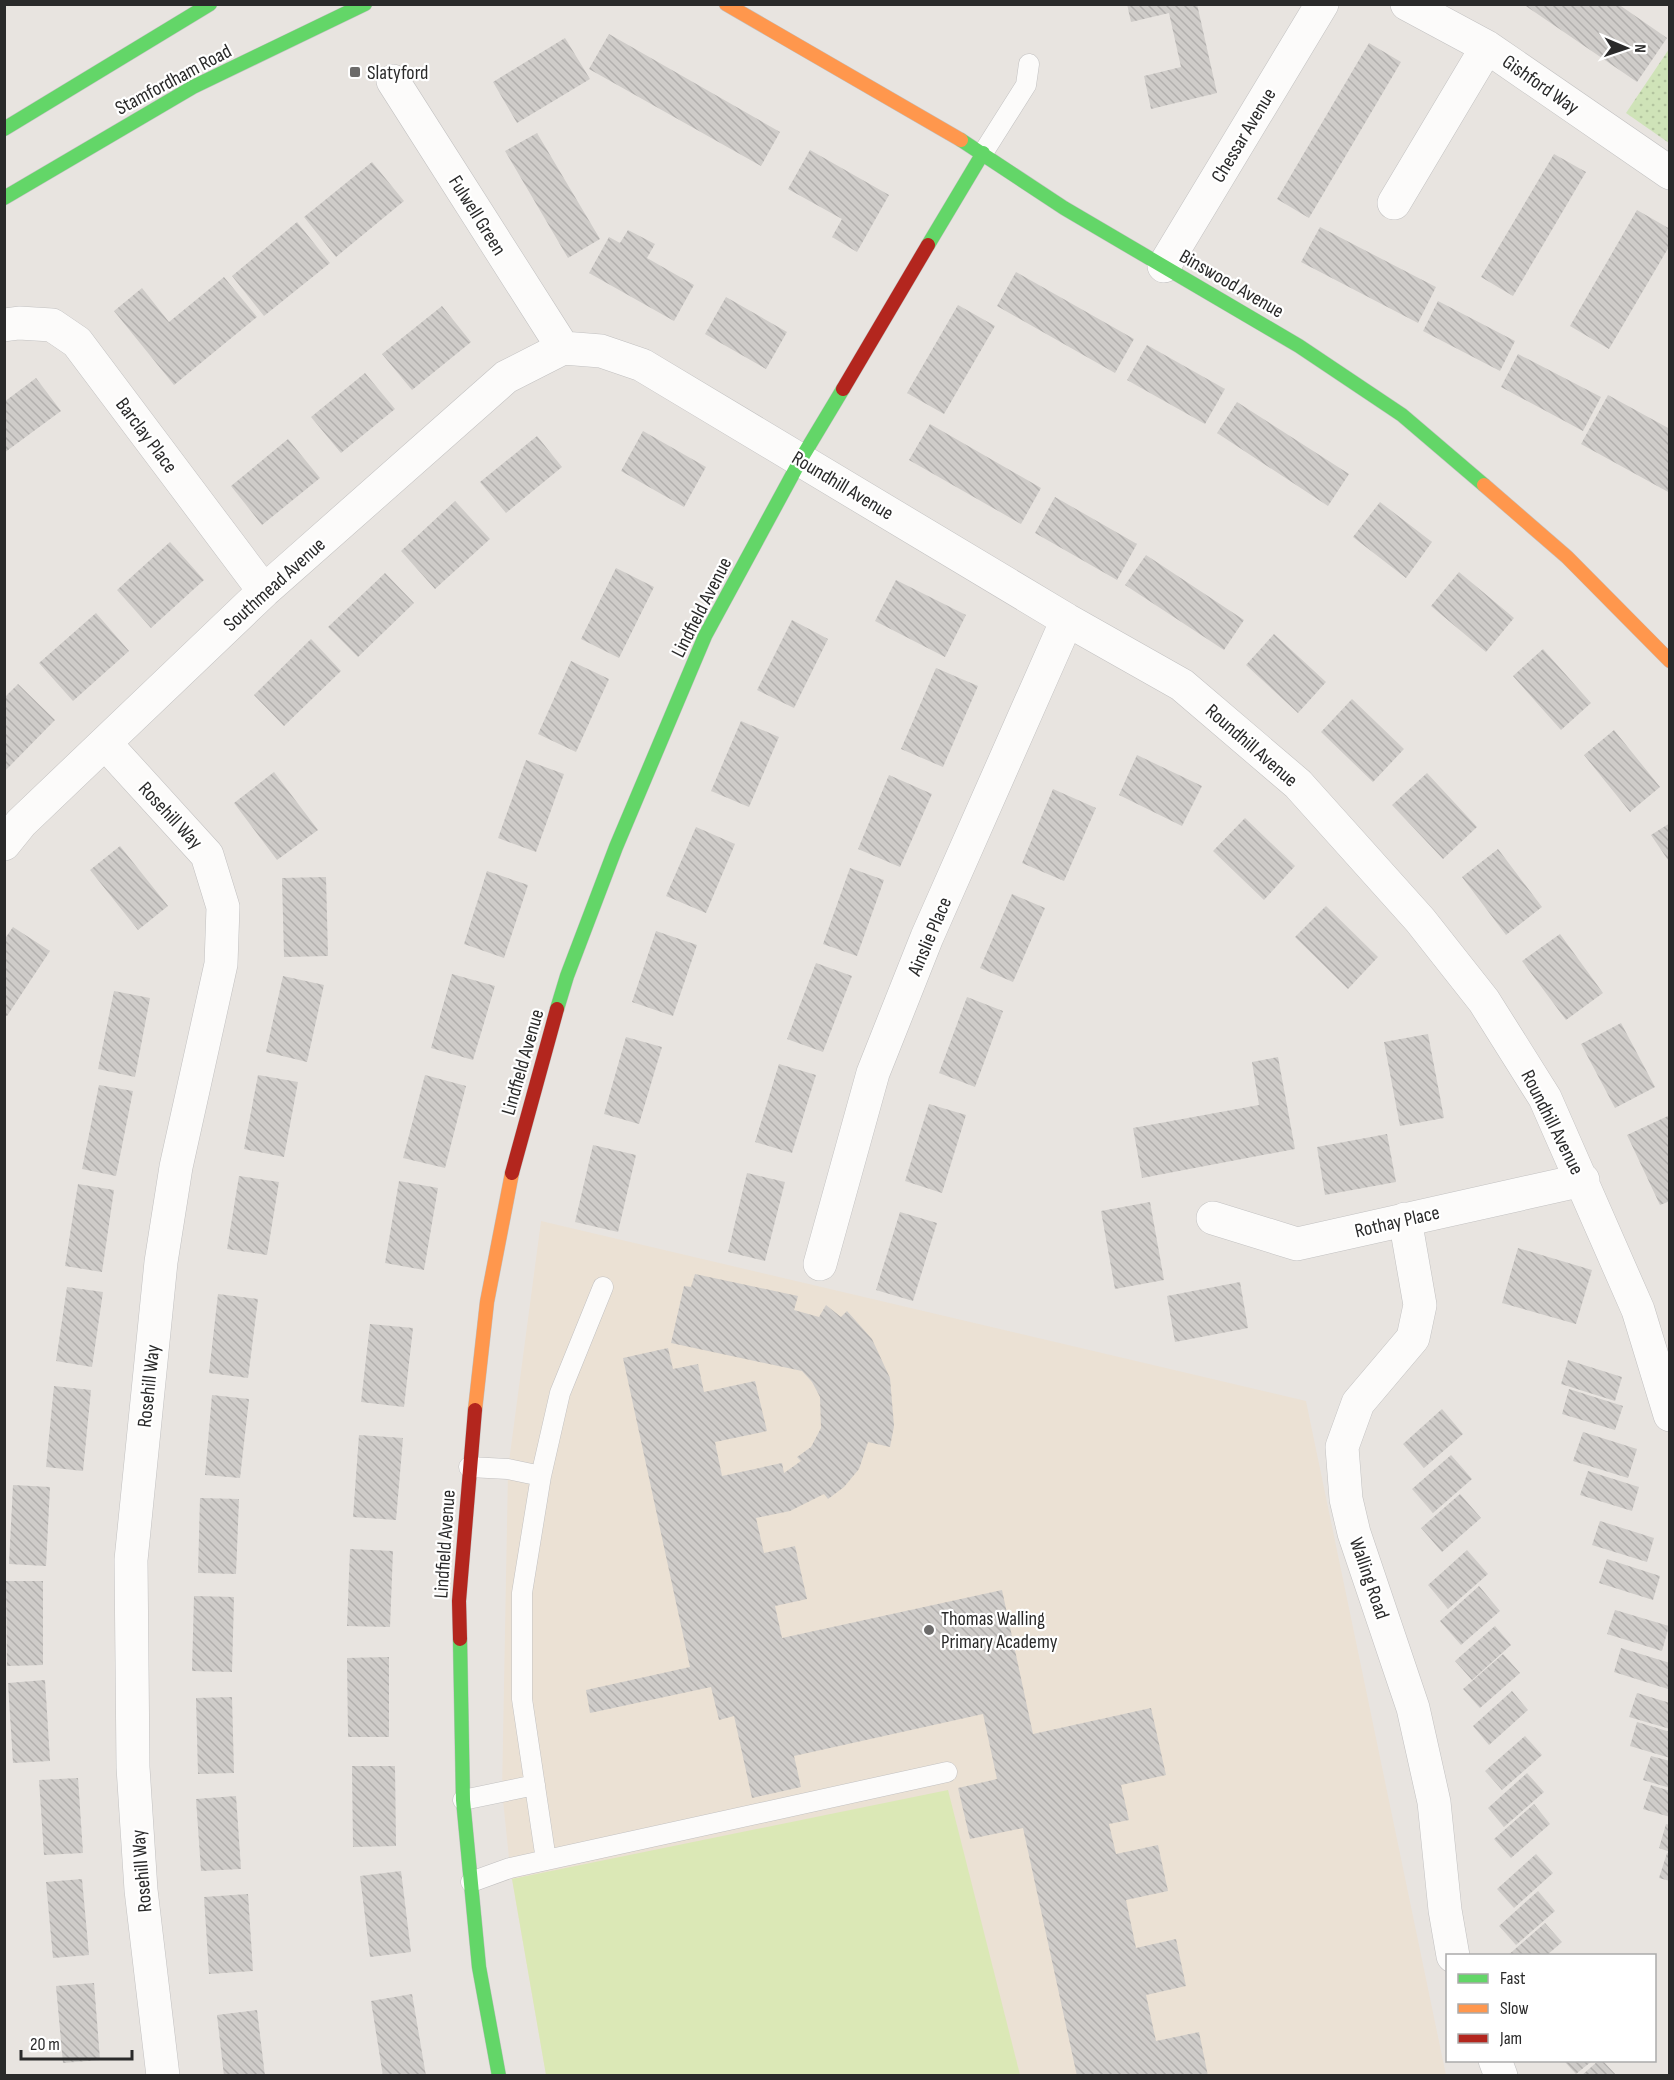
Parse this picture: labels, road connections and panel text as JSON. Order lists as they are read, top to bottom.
{
  "streets": {
    "street": [
      "Stamfordham Road",
      "Gishford Way",
      "Chessar Avenue",
      "Fulwell Green",
      "Binswood Avenue",
      "Barclay Place",
      "Roundhill Avenue",
      "Southmead Avenue",
      "Lindfield Avenue",
      "Rosehill Way",
      "Ainslie Place",
      "Rothay Place",
      "Walling Road"
    ]
  },
  "crossings": [
    ["Chessar Avenue", "Binswood Avenue"],
    ["Fulwell Green", "Roundhill Avenue"],
    ["Fulwell Green", "Southmead Avenue"],
    ["Binswood Avenue", "Lindfield Avenue"],
    ["Barclay Place", "Southmead Avenue"],
    ["Roundhill Avenue", "Southmead Avenue"],
    ["Roundhill Avenue", "Lindfield Avenue"],
    ["Roundhill Avenue", "Ainslie Place"],
    ["Roundhill Avenue", "Rothay Place"],
    ["Southmead Avenue", "Rosehill Way"],
    ["Rothay Place", "Walling Road"]
  ],
  "places": {
    "transit": ["Slatyford"],
    "other": ["Thomas Walling Primary Academy"]
  },
  "legend": ["Fast", "Slow", "Jam"],
  "scale_bar": "20 m",
  "north": "right"
}
